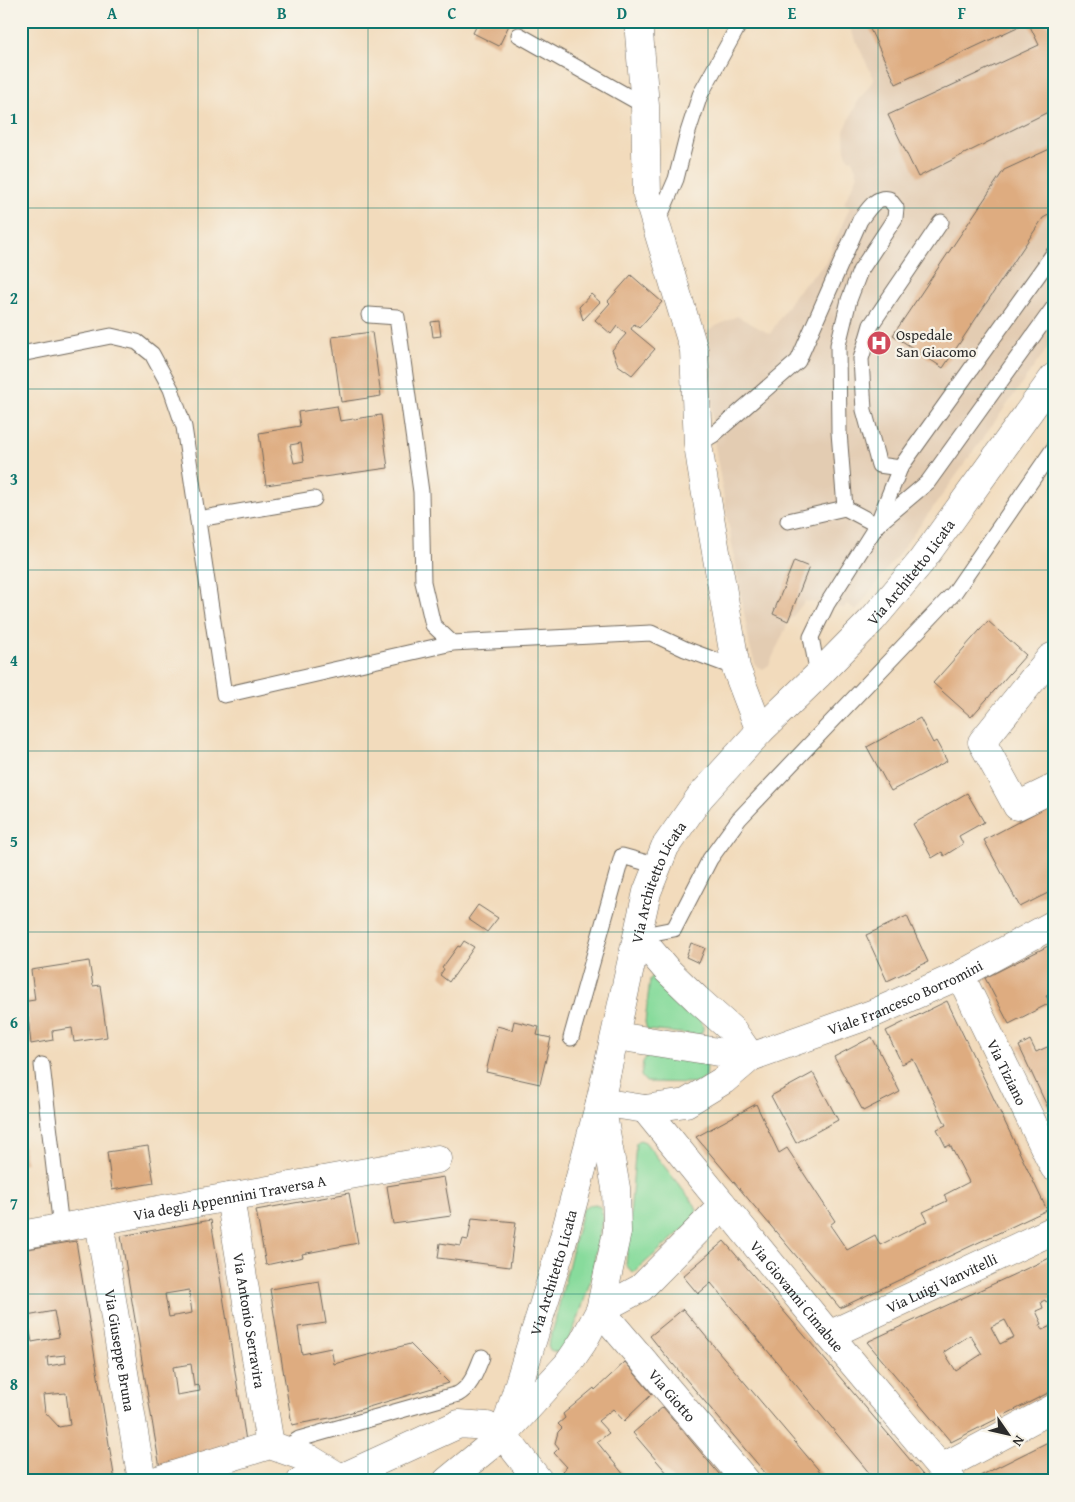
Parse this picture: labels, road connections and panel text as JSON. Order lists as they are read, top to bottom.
{
  "streets": {
    "street": [
      "Via Architetto Licata",
      "Viale Francesco Borromini",
      "Via Tiziano",
      "Via degli Appennini Traversa A",
      "Via Luigi Vanvitelli",
      "Via Giovanni Cimabue",
      "Via Antonio Serravira",
      "Via Giuseppe Bruna",
      "Via Giotto"
    ]
  },
  "crossings": [
    ["Viale Francesco Borromini", "Via Tiziano"],
    ["Via degli Appennini Traversa A", "Via Antonio Serravira"],
    ["Via degli Appennini Traversa A", "Via Giuseppe Bruna"],
    ["Via Luigi Vanvitelli", "Via Giovanni Cimabue"]
  ],
  "places": {
    "hospital": ["Ospedale San Giacomo"]
  },
  "north": "bottom right",
  "grid": {
    "columns": [
      "A",
      "B",
      "C",
      "D",
      "E",
      "F"
    ],
    "rows": [
      "1",
      "2",
      "3",
      "4",
      "5",
      "6",
      "7",
      "8"
    ]
  }
}
